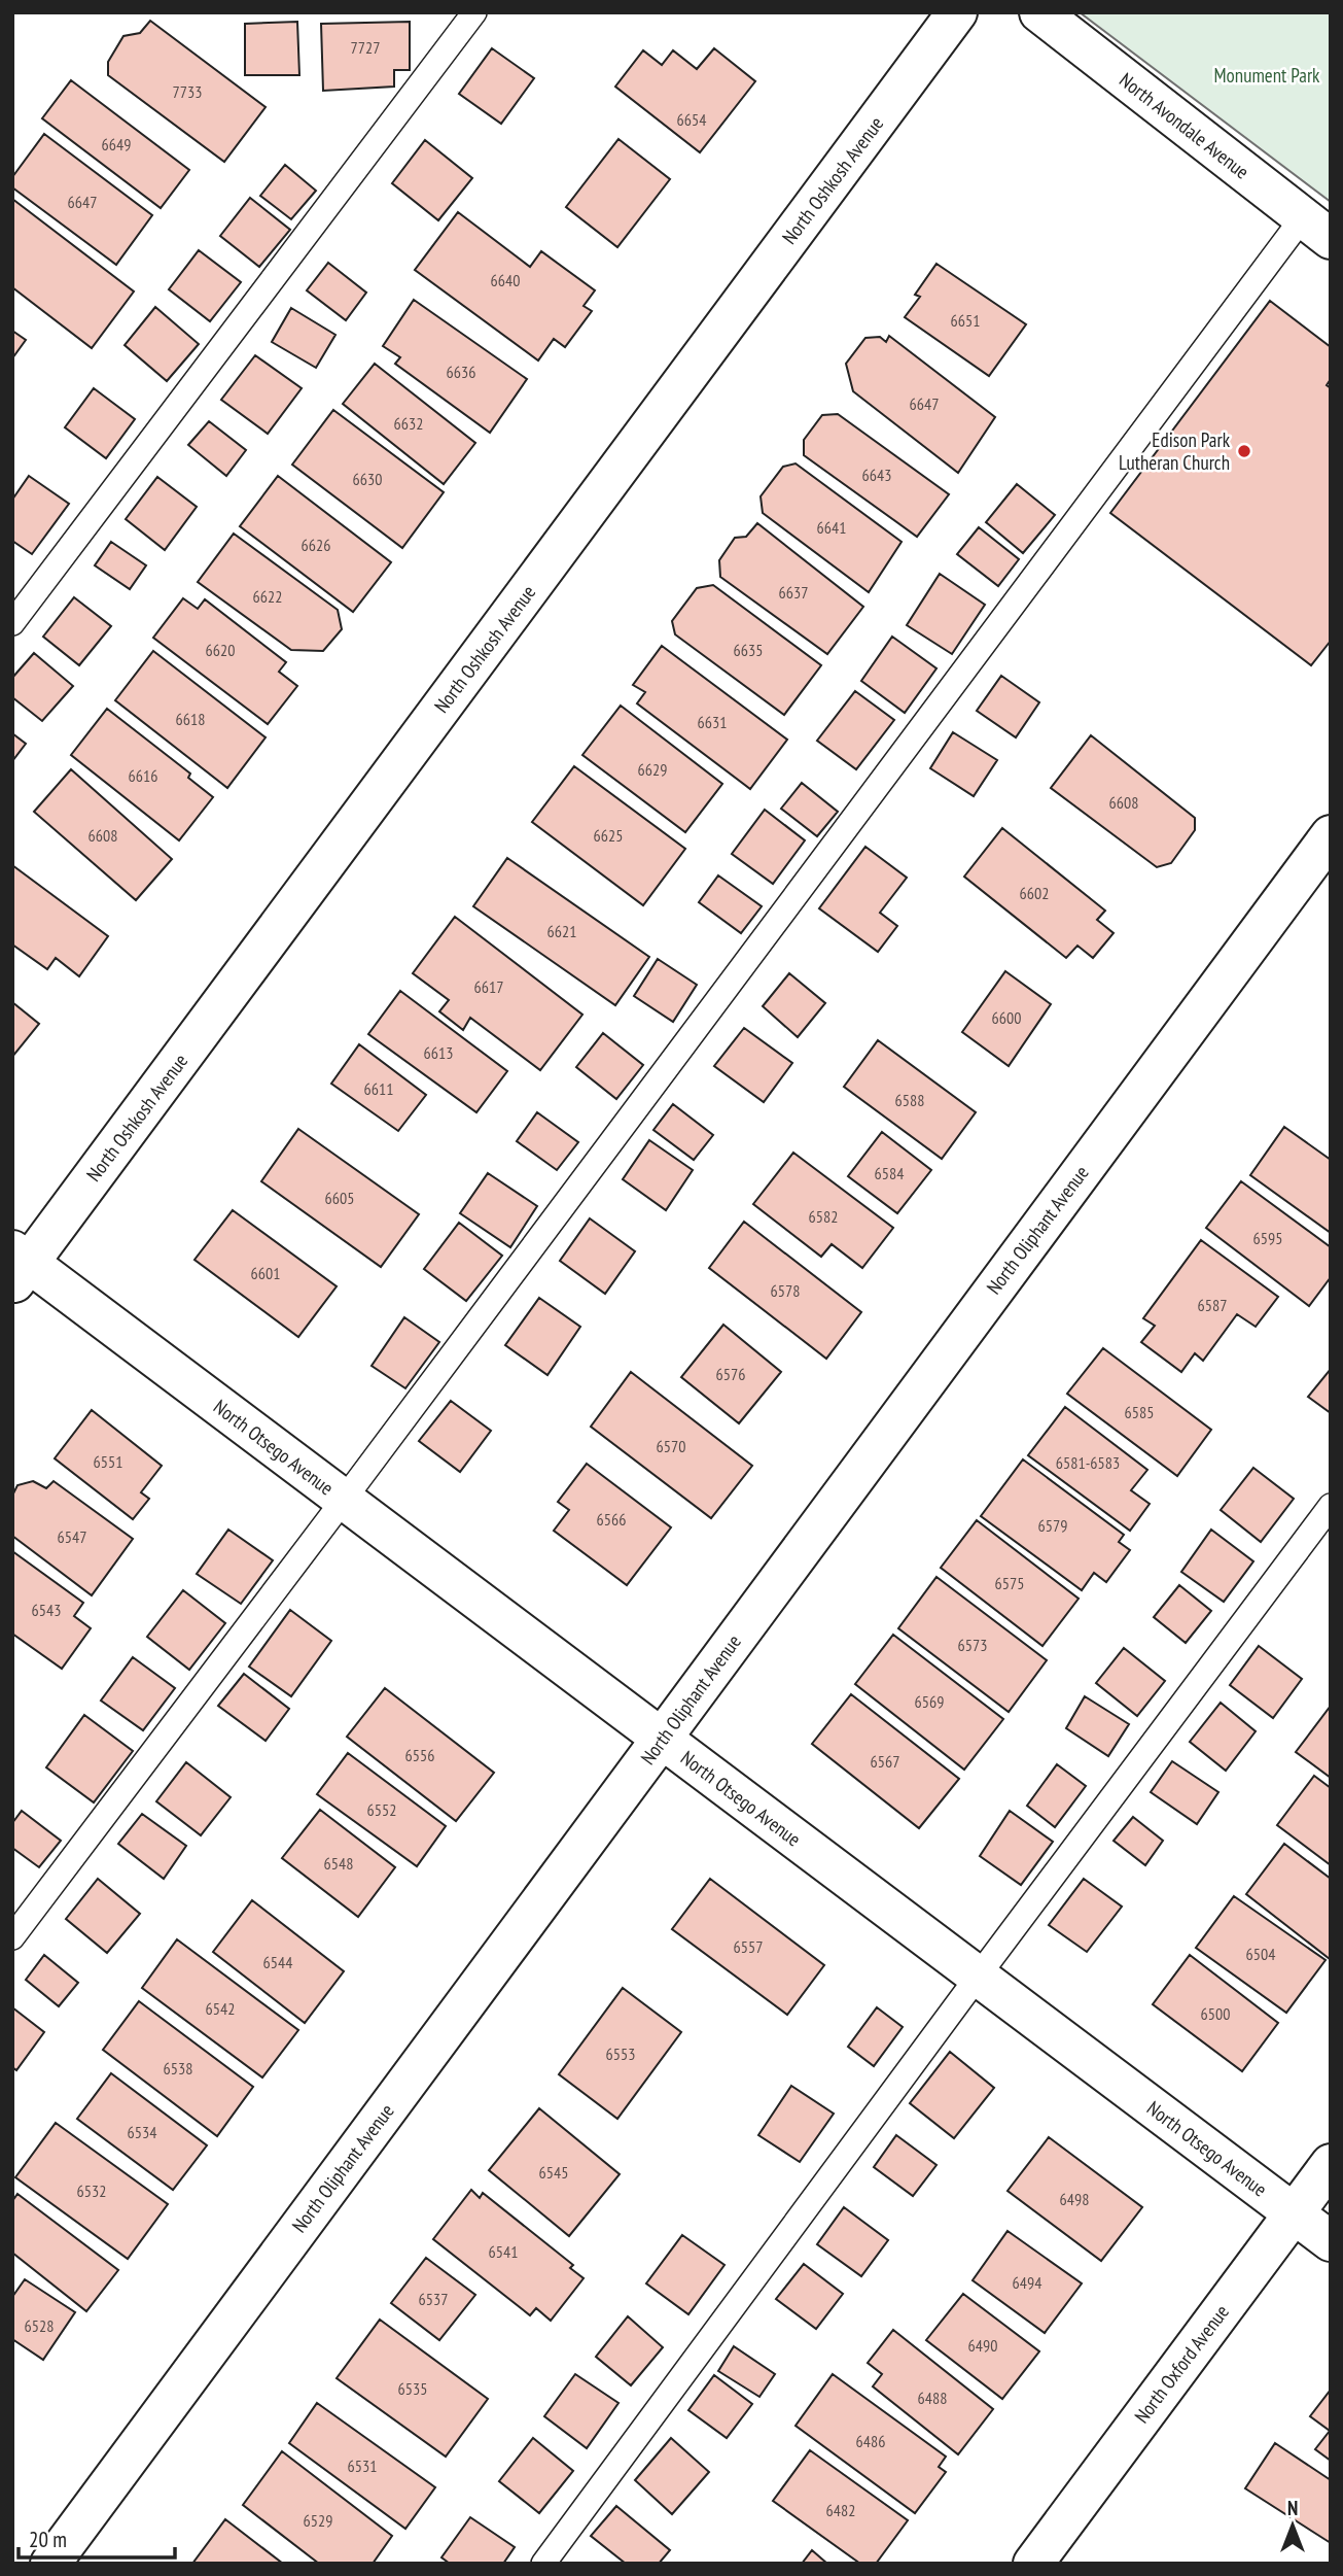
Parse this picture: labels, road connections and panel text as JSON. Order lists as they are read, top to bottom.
{
  "streets": {
    "street": [
      "North Avondale Avenue",
      "North Oshkosh Avenue",
      "North Oliphant Avenue",
      "North Otsego Avenue",
      "North Oxford Avenue"
    ]
  },
  "crossings": [
    ["North Oshkosh Avenue", "North Otsego Avenue"],
    ["North Oliphant Avenue", "North Otsego Avenue"],
    ["North Otsego Avenue", "North Oxford Avenue"]
  ],
  "parks": ["Monument Park"],
  "places": ["Edison Park Lutheran Church"],
  "house_numbers": [
    "7727",
    "7733",
    "6654",
    "6649",
    "6647",
    "6640",
    "6651",
    "6636",
    "6647",
    "6632",
    "6643",
    "6630",
    "6641",
    "6626",
    "6637",
    "6622",
    "6620",
    "6635",
    "6618",
    "6631",
    "6629",
    "6616",
    "6608",
    "6608",
    "6625",
    "6602",
    "6621",
    "6617",
    "6600",
    "6613",
    "6611",
    "6588",
    "6584",
    "6605",
    "6582",
    "6595",
    "6601",
    "6578",
    "6587",
    "6576",
    "6585",
    "6570",
    "6551",
    "6581-6583",
    "6566",
    "6579",
    "6547",
    "6575",
    "6543",
    "6573",
    "6569",
    "6556",
    "6567",
    "6552",
    "6548",
    "6557",
    "6504",
    "6544",
    "6542",
    "6500",
    "6553",
    "6538",
    "6534",
    "6545",
    "6532",
    "6498",
    "6541",
    "6494",
    "6537",
    "6528",
    "6490",
    "6535",
    "6488",
    "6486",
    "6531",
    "6482",
    "6529"
  ],
  "scale_bar": "20 m",
  "north": "top"
}
